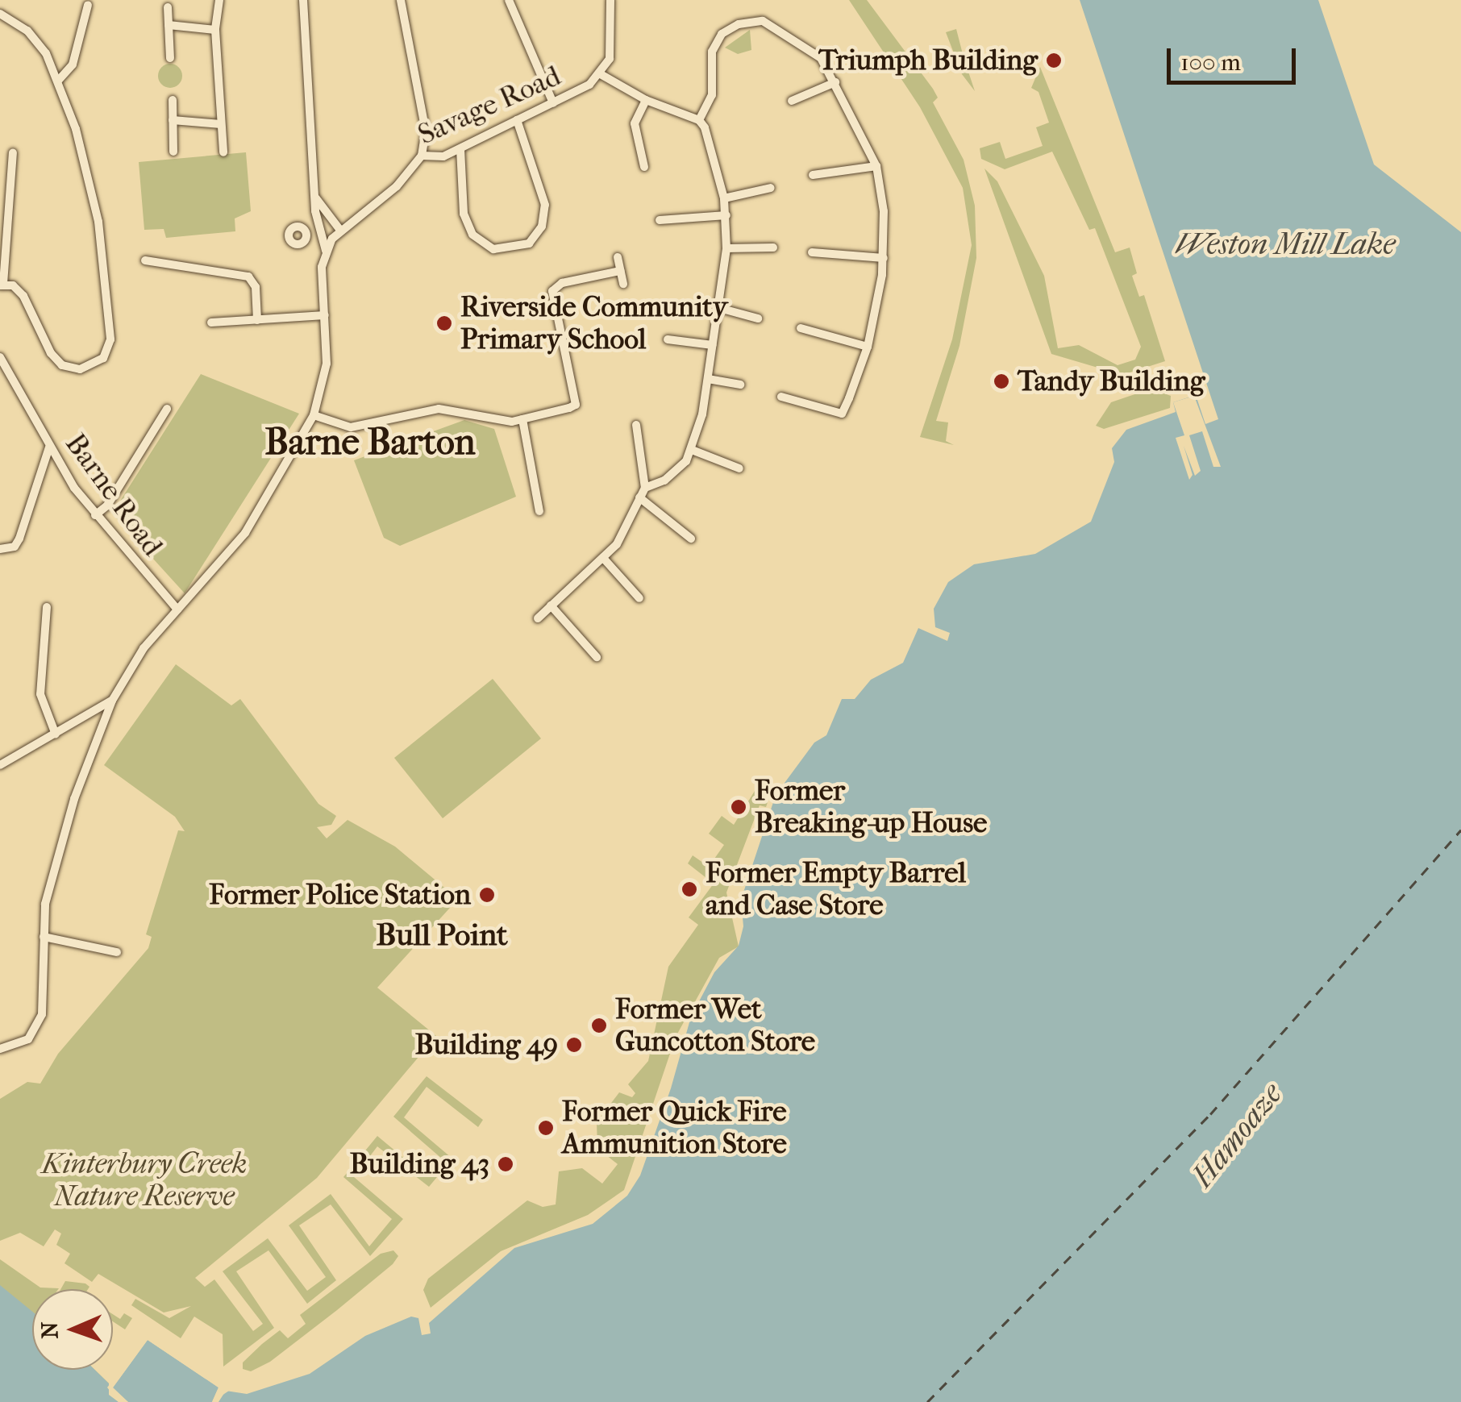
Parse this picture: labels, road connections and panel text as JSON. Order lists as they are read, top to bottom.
{
  "streets": {
    "street": ["Savage Road", "Barne Road"]
  },
  "districts": ["Barne Barton", "Bull Point"],
  "water": ["Weston Mill Lake", "Hamoaze"],
  "parks": ["Kinterbury Creek Nature Reserve"],
  "places": [
    "Triumph Building",
    "Riverside Community Primary School",
    "Tandy Building",
    "Former Breaking-up House",
    "Former Empty Barrel and Case Store",
    "Former Police Station",
    "Former Wet Guncotton Store",
    "Building 49",
    "Former Quick Fire Ammunition Store",
    "Building 43"
  ],
  "scale_bar": "100 m",
  "north": "left"
}
